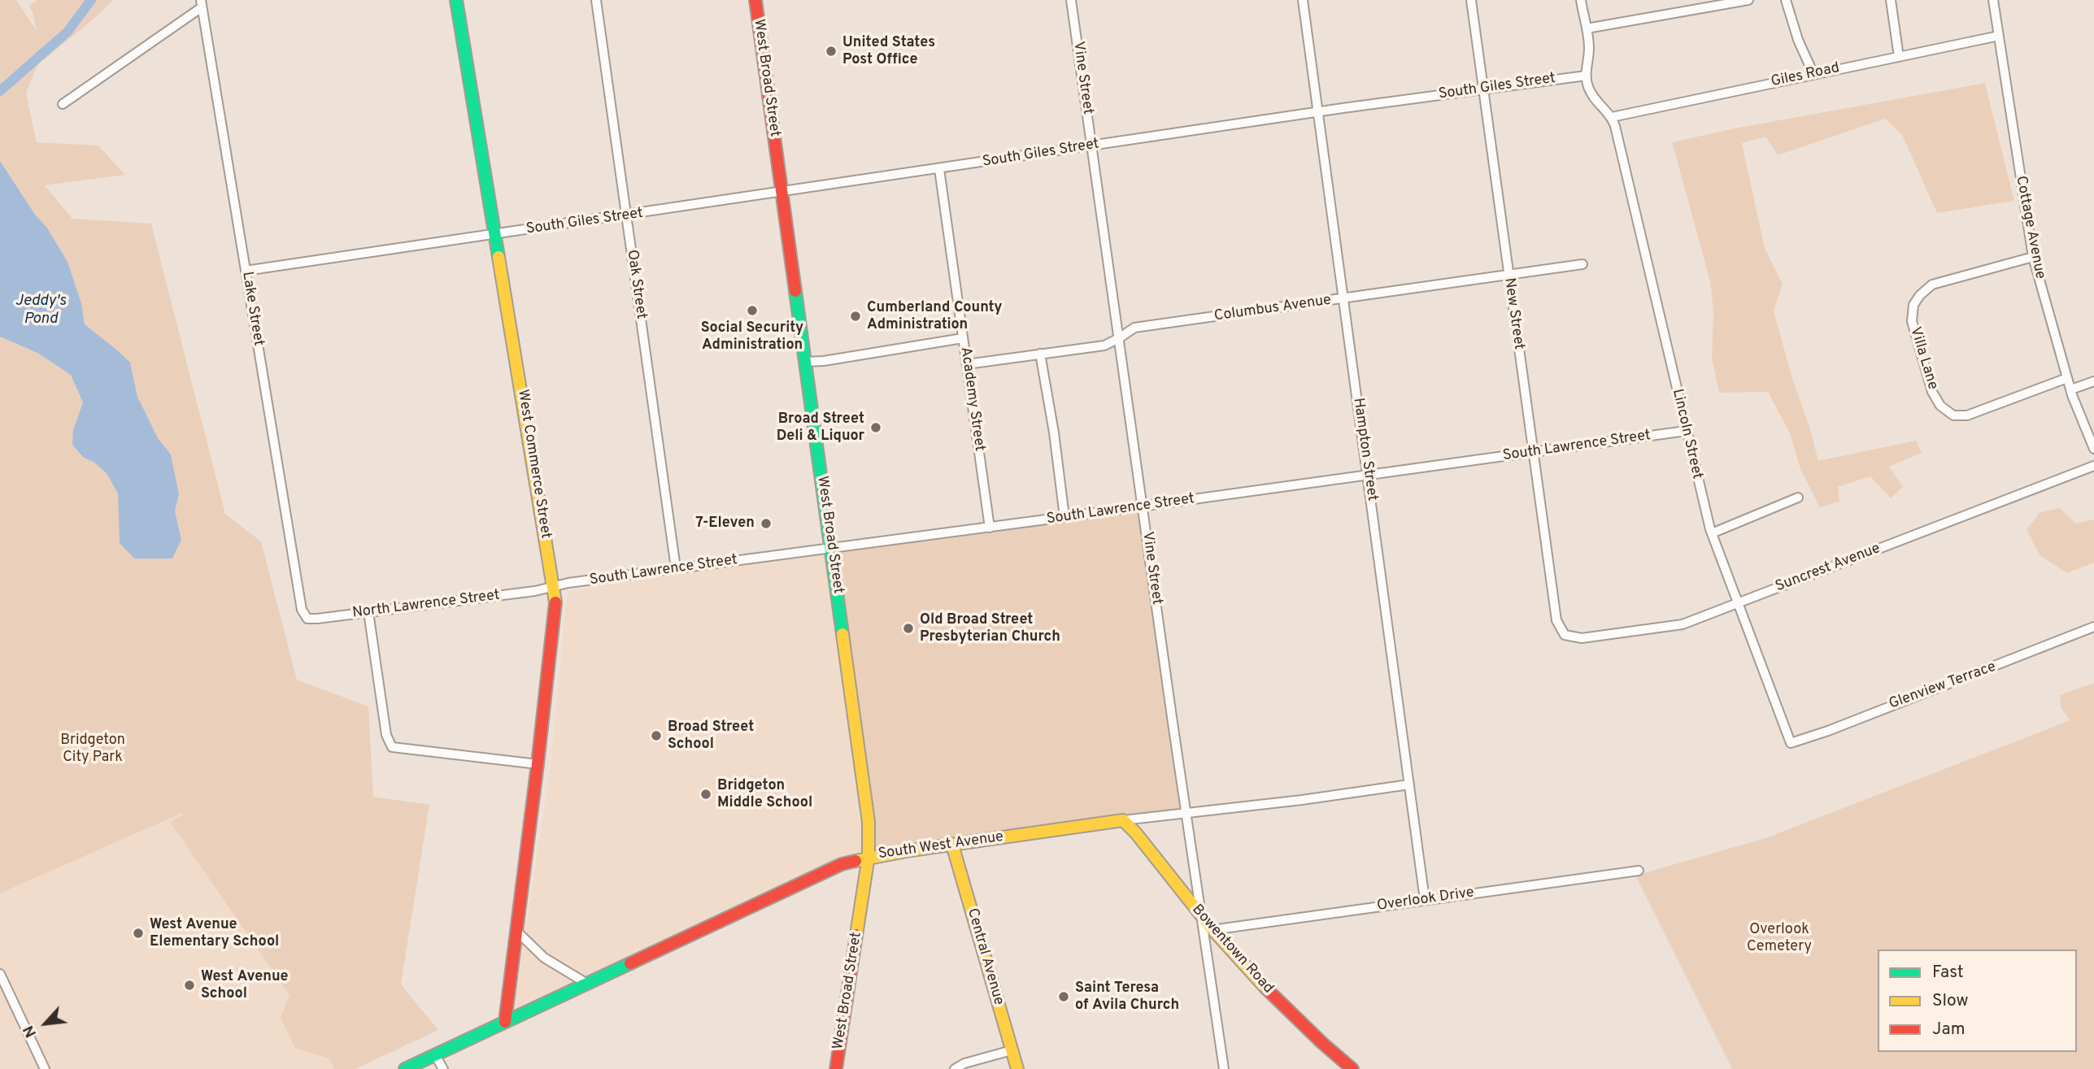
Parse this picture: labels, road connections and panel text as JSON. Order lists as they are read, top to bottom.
{
  "streets": {
    "main road": [
      "West Broad Street",
      "West Commerce Street",
      "South West Avenue",
      "Bowentown Road",
      "Central Avenue"
    ],
    "street": [
      "Giles Road",
      "Vine Street",
      "South Giles Street",
      "Cottage Avenue",
      "Oak Street",
      "Lake Street",
      "Columbus Avenue",
      "New Street",
      "Villa Lane",
      "Academy Street",
      "Lincoln Street",
      "South Lawrence Street",
      "Hampton Street",
      "Suncrest Avenue",
      "North Lawrence Street",
      "Glenview Terrace",
      "Overlook Drive"
    ]
  },
  "crossings": [
    ["Giles Road", "Cottage Avenue"],
    ["Giles Road", "Lincoln Street"],
    ["West Broad Street", "South Giles Street"],
    ["West Broad Street", "South Lawrence Street"],
    ["West Broad Street", "South West Avenue"],
    ["Vine Street", "South Giles Street"],
    ["Vine Street", "Columbus Avenue"],
    ["Vine Street", "South Lawrence Street"],
    ["Vine Street", "South West Avenue"],
    ["Vine Street", "Bowentown Road"],
    ["South Giles Street", "Oak Street"],
    ["South Giles Street", "Lake Street"],
    ["South Giles Street", "New Street"],
    ["South Giles Street", "Academy Street"],
    ["South Giles Street", "Hampton Street"],
    ["South Giles Street", "West Commerce Street"],
    ["Cottage Avenue", "Villa Lane"],
    ["Oak Street", "South Lawrence Street"],
    ["Lake Street", "North Lawrence Street"],
    ["Columbus Avenue", "New Street"],
    ["Columbus Avenue", "Academy Street"],
    ["Columbus Avenue", "Hampton Street"],
    ["New Street", "South Lawrence Street"],
    ["New Street", "Suncrest Avenue"],
    ["Academy Street", "South Lawrence Street"],
    ["Lincoln Street", "South Lawrence Street"],
    ["Lincoln Street", "Suncrest Avenue"],
    ["Lincoln Street", "Glenview Terrace"],
    ["South Lawrence Street", "Hampton Street"],
    ["South Lawrence Street", "West Commerce Street"],
    ["South Lawrence Street", "North Lawrence Street"],
    ["Hampton Street", "South West Avenue"],
    ["Hampton Street", "Overlook Drive"],
    ["West Commerce Street", "North Lawrence Street"],
    ["West Commerce Street", "South West Avenue"],
    ["South West Avenue", "Bowentown Road"],
    ["South West Avenue", "Central Avenue"],
    ["Overlook Drive", "Bowentown Road"]
  ],
  "water": ["Jeddy's Pond"],
  "parks": ["Bridgeton City Park", "Overlook Cemetery"],
  "places": [
    "United States Post Office",
    "Social Security Administration",
    "Cumberland County Administration",
    "Broad Street Deli & Liquor",
    "7-Eleven",
    "Old Broad Street Presbyterian Church",
    "Broad Street School",
    "Bridgeton Middle School",
    "West Avenue Elementary School",
    "West Avenue School",
    "Saint Teresa of Avila Church"
  ],
  "legend": ["Fast", "Slow", "Jam"],
  "north": "bottom left"
}
